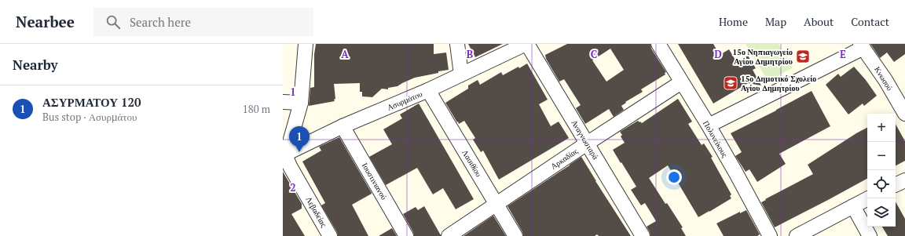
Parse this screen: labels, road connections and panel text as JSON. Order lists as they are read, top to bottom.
{
  "streets": {
    "street": [
      "Κνωσού",
      "Ασυρμάτου",
      "Πολυνείκους",
      "Αναγνωσταρά",
      "Αρκαδίας",
      "Λασιθίου",
      "Ιουστινιανού",
      "Λεβαδείας"
    ]
  },
  "crossings": [
    ["Ασυρμάτου", "Αναγνωσταρά"],
    ["Ασυρμάτου", "Λασιθίου"],
    ["Ασυρμάτου", "Ιουστινιανού"],
    ["Ασυρμάτου", "Λεβαδείας"],
    ["Πολυνείκους", "Αρκαδίας"],
    ["Αναγνωσταρά", "Αρκαδίας"],
    ["Αρκαδίας", "Λασιθίου"]
  ],
  "places": {
    "school or university": ["15ο Νηπιαγωγείο Αγίου Δημητρίου", "15ο Δημοτικό Σχολείο Αγίου Δημητρίου"]
  },
  "page": {
    "header": "Nearbee",
    "search": "Search here",
    "nav": [
      "Home",
      "Map",
      "About",
      "Contact"
    ],
    "heading": "Nearby",
    "list": [
      {
        "mark": "1",
        "name": "ΑΣΥΡΜΑΤΟΥ 120",
        "note": "Bus stop · Ασυρμάτου",
        "value": "180 m"
      }
    ],
    "map_buttons": ["+", "−"],
    "pins": "1"
  },
  "grid": {
    "columns": [
      "A",
      "B",
      "C",
      "D",
      "E"
    ],
    "rows": ["1", "2"]
  }
}
